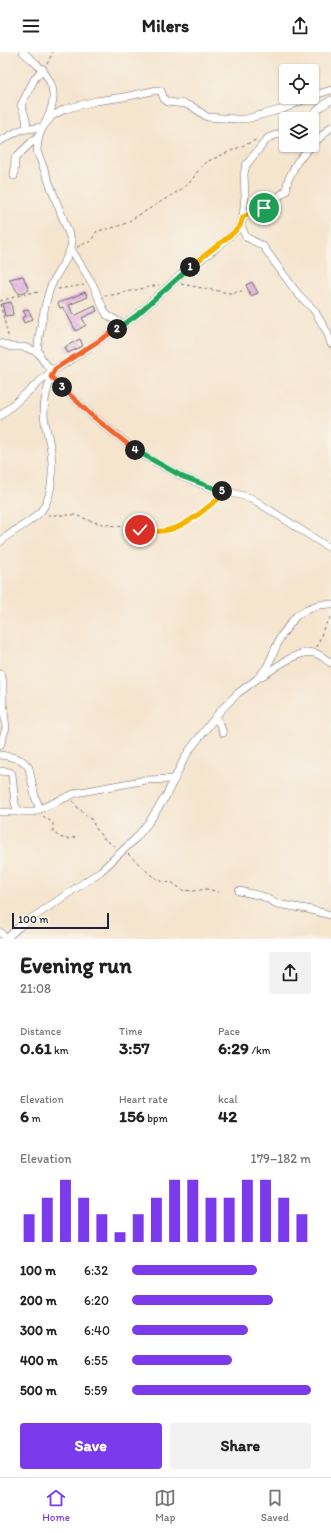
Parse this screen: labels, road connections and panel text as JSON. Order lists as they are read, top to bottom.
{
  "scale_bar": "100 m",
  "page": {
    "header": "Milers",
    "pins": [
      "1",
      "2",
      "3",
      "4",
      "5"
    ],
    "scale": "100 m",
    "heading": ["Evening run", "21:08"],
    "stats": [
      ["Distance", "0.61 km"],
      ["Time", "3:57"],
      ["Pace", "6:29 /km"],
      ["Elevation", "6 m"],
      ["Heart rate", "156 bpm"],
      ["kcal", "42"]
    ],
    "chart": ["Elevation", "179–182 m"],
    "list": [
      {
        "name": "100 m",
        "note": "6:32"
      },
      {
        "name": "200 m",
        "note": "6:20"
      },
      {
        "name": "300 m",
        "note": "6:40"
      },
      {
        "name": "400 m",
        "note": "6:55"
      },
      {
        "name": "500 m",
        "note": "5:59"
      }
    ],
    "buttons": ["Save", "Share"],
    "tabs": ["Home", "Map", "Saved"]
  }
}
